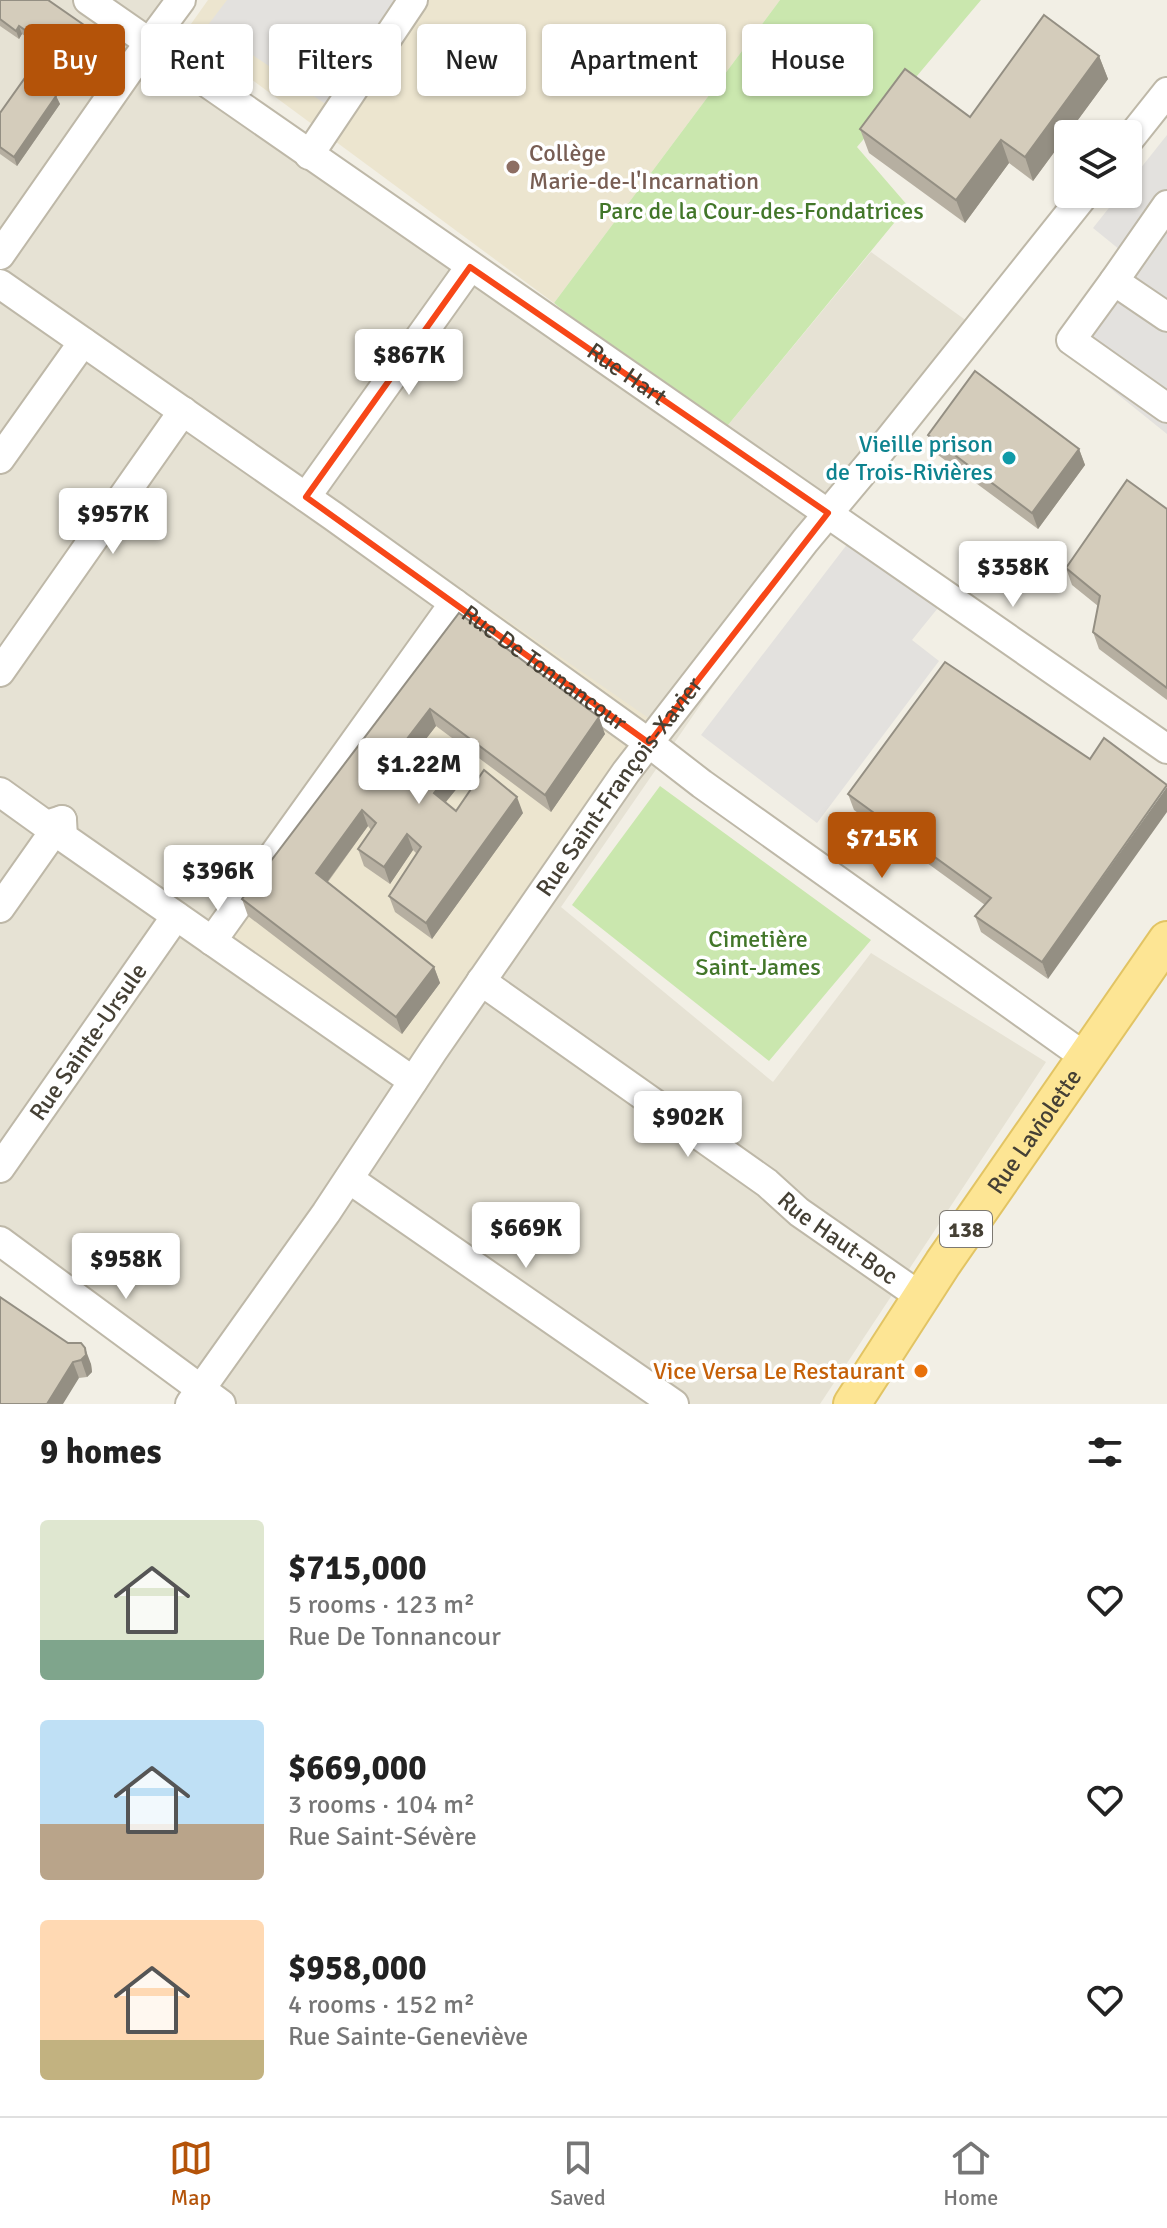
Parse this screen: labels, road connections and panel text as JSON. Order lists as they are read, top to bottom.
{
  "streets": {
    "main road": ["Rue Laviolette", "138"],
    "street": [
      "Rue Hart",
      "Rue De Tonnancour",
      "Rue Saint-François-Xavier",
      "Rue Sainte-Ursule",
      "Rue Haut-Boc"
    ]
  },
  "crossings": [
    ["Rue Hart", "Rue Saint-François-Xavier"],
    ["Rue De Tonnancour", "Rue Saint-François-Xavier"],
    ["Rue De Tonnancour", "Rue Laviolette"],
    ["Rue Saint-François-Xavier", "Rue Haut-Boc"],
    ["Rue Laviolette", "Rue Haut-Boc"]
  ],
  "parks": ["Parc de la Cour-des-Fondatrices", "Cimetière Saint-James"],
  "places": ["Collège Marie-de-l'Incarnation", "Vieille prison de Trois-Rivières", "Vice Versa Le Restaurant"],
  "page": {
    "chip": [
      "Buy",
      "Rent",
      "Filters",
      "New",
      "Apartment",
      "House"
    ],
    "price": [
      "$867K",
      "$957K",
      "$358K",
      "$1.22M",
      "$715K",
      "$396K",
      "$902K",
      "$669K",
      "$958K"
    ],
    "heading": "9 homes",
    "list": [
      {
        "name": "$715,000",
        "note": "5 rooms · 123 m² · Rue De Tonnancour"
      },
      {
        "name": "$669,000",
        "note": "3 rooms · 104 m² · Rue Saint-Sévère"
      },
      {
        "name": "$958,000",
        "note": "4 rooms · 152 m² · Rue Sainte-Geneviève"
      }
    ],
    "tabs": ["Map", "Saved", "Home"]
  }
}
